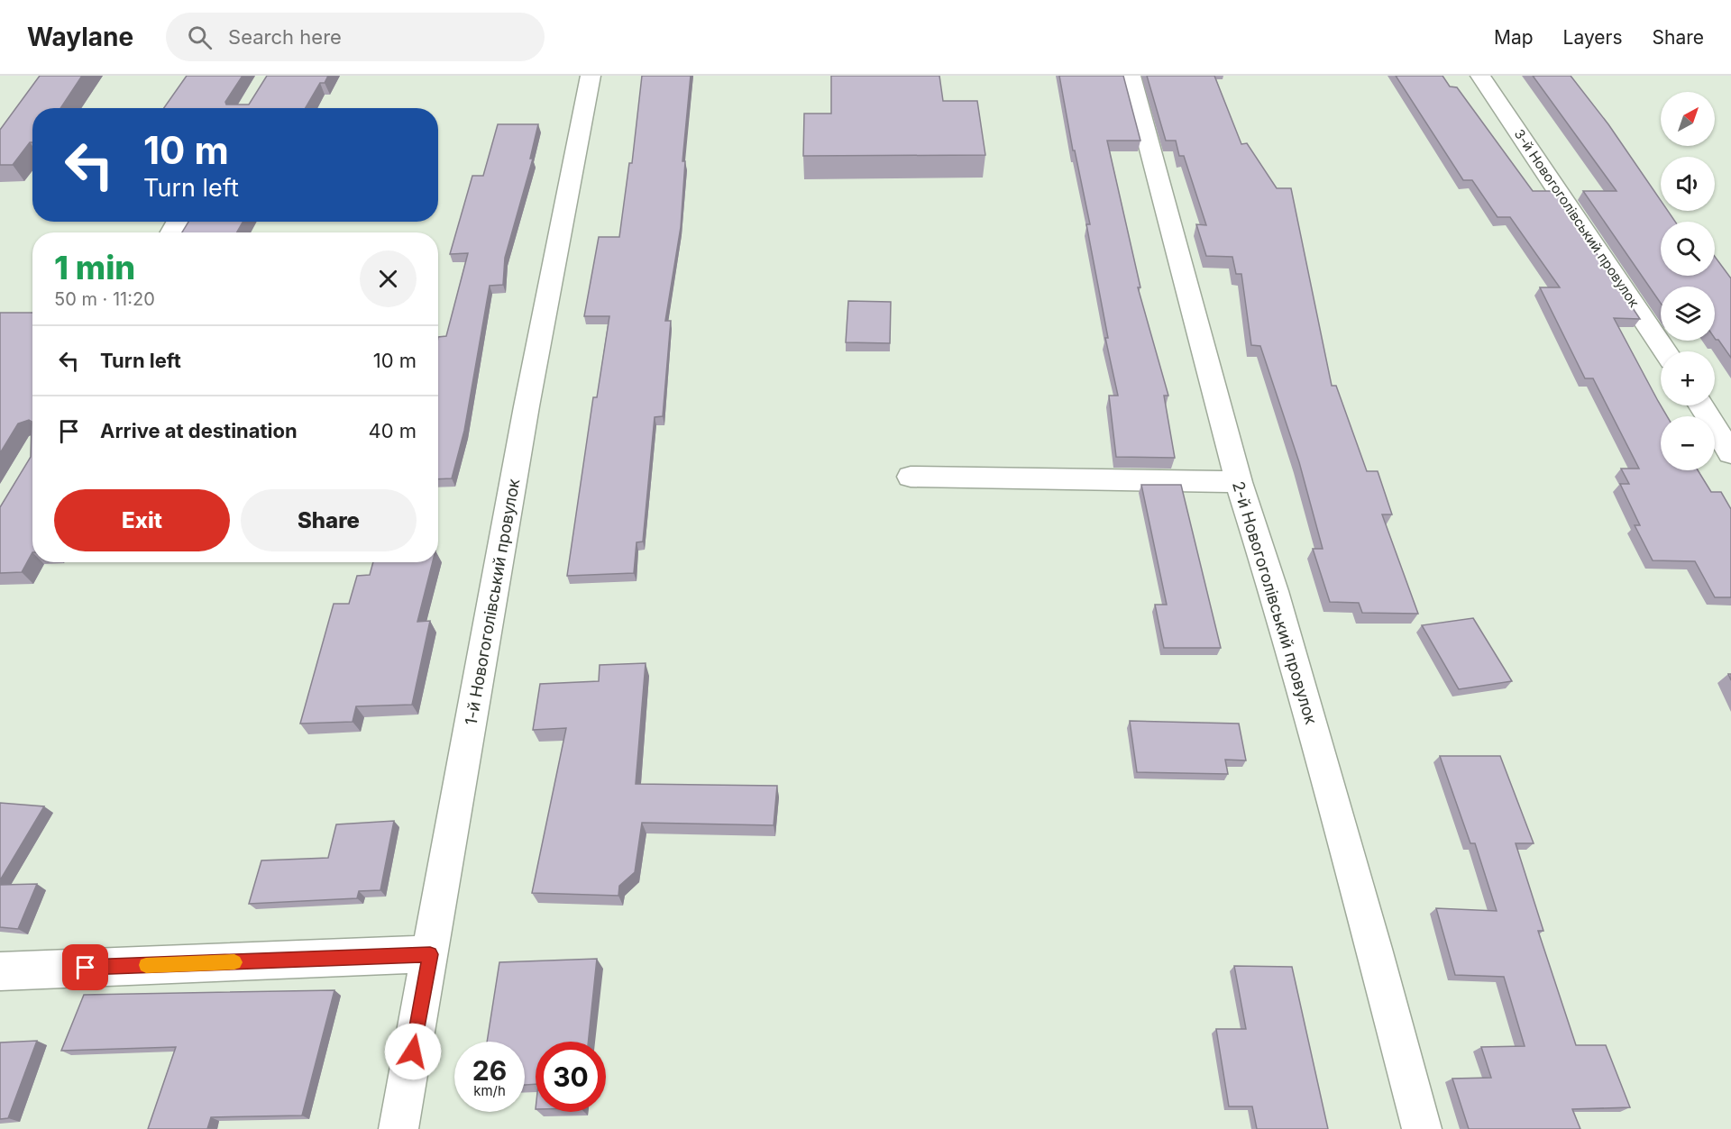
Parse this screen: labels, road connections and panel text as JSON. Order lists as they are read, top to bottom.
{
  "streets": {
    "street": ["3-й Новогоголівський провулок", "1-й Новогоголівський провулок", "2-й Новогоголівський провулок"]
  },
  "north": "top right",
  "page": {
    "header": "Waylane",
    "search": "Search here",
    "nav": ["Map", "Layers", "Share"],
    "map_buttons": ["+", "−"],
    "turn": ["10 m", "Turn left"],
    "heading": ["1 min", "50 m · 11:20"],
    "list": [
      {
        "name": "Turn left",
        "value": "10 m"
      },
      {
        "name": "Arrive at destination",
        "value": "40 m"
      }
    ],
    "buttons": ["Exit", "Share"],
    "speed": "26 km/h",
    "limit": "30"
  }
}
